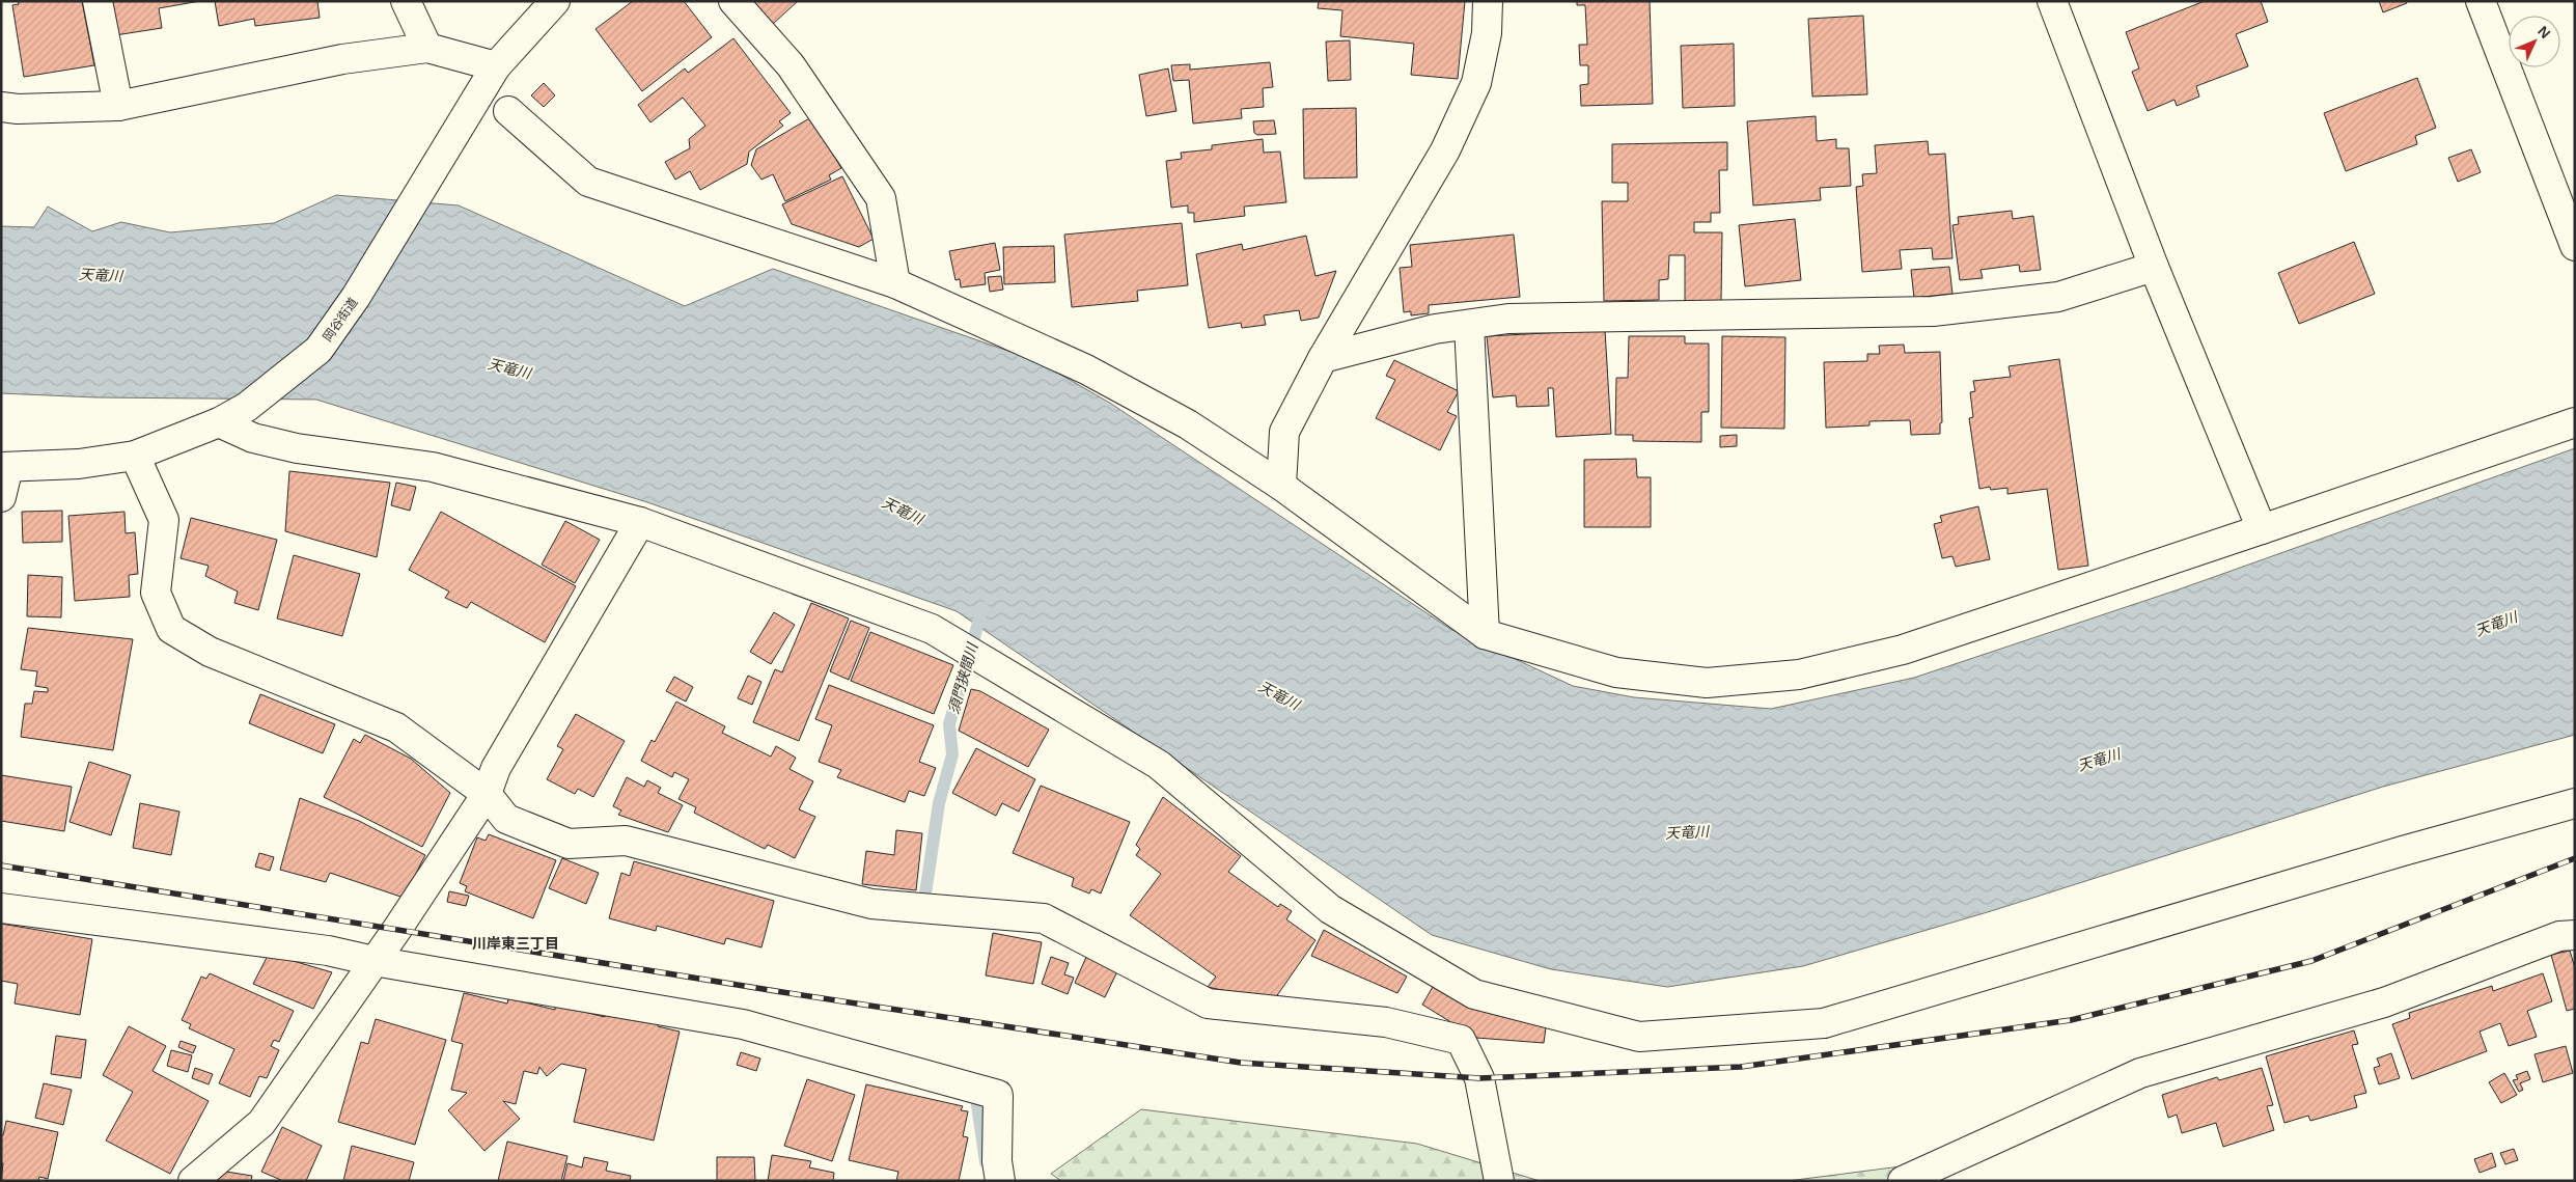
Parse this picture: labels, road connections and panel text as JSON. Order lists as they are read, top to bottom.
{
  "streets": {
    "street": ["岡谷街道"]
  },
  "districts": ["川岸東三丁目"],
  "water": ["天竜川", "須門狭間川"],
  "north": "top right"
}
